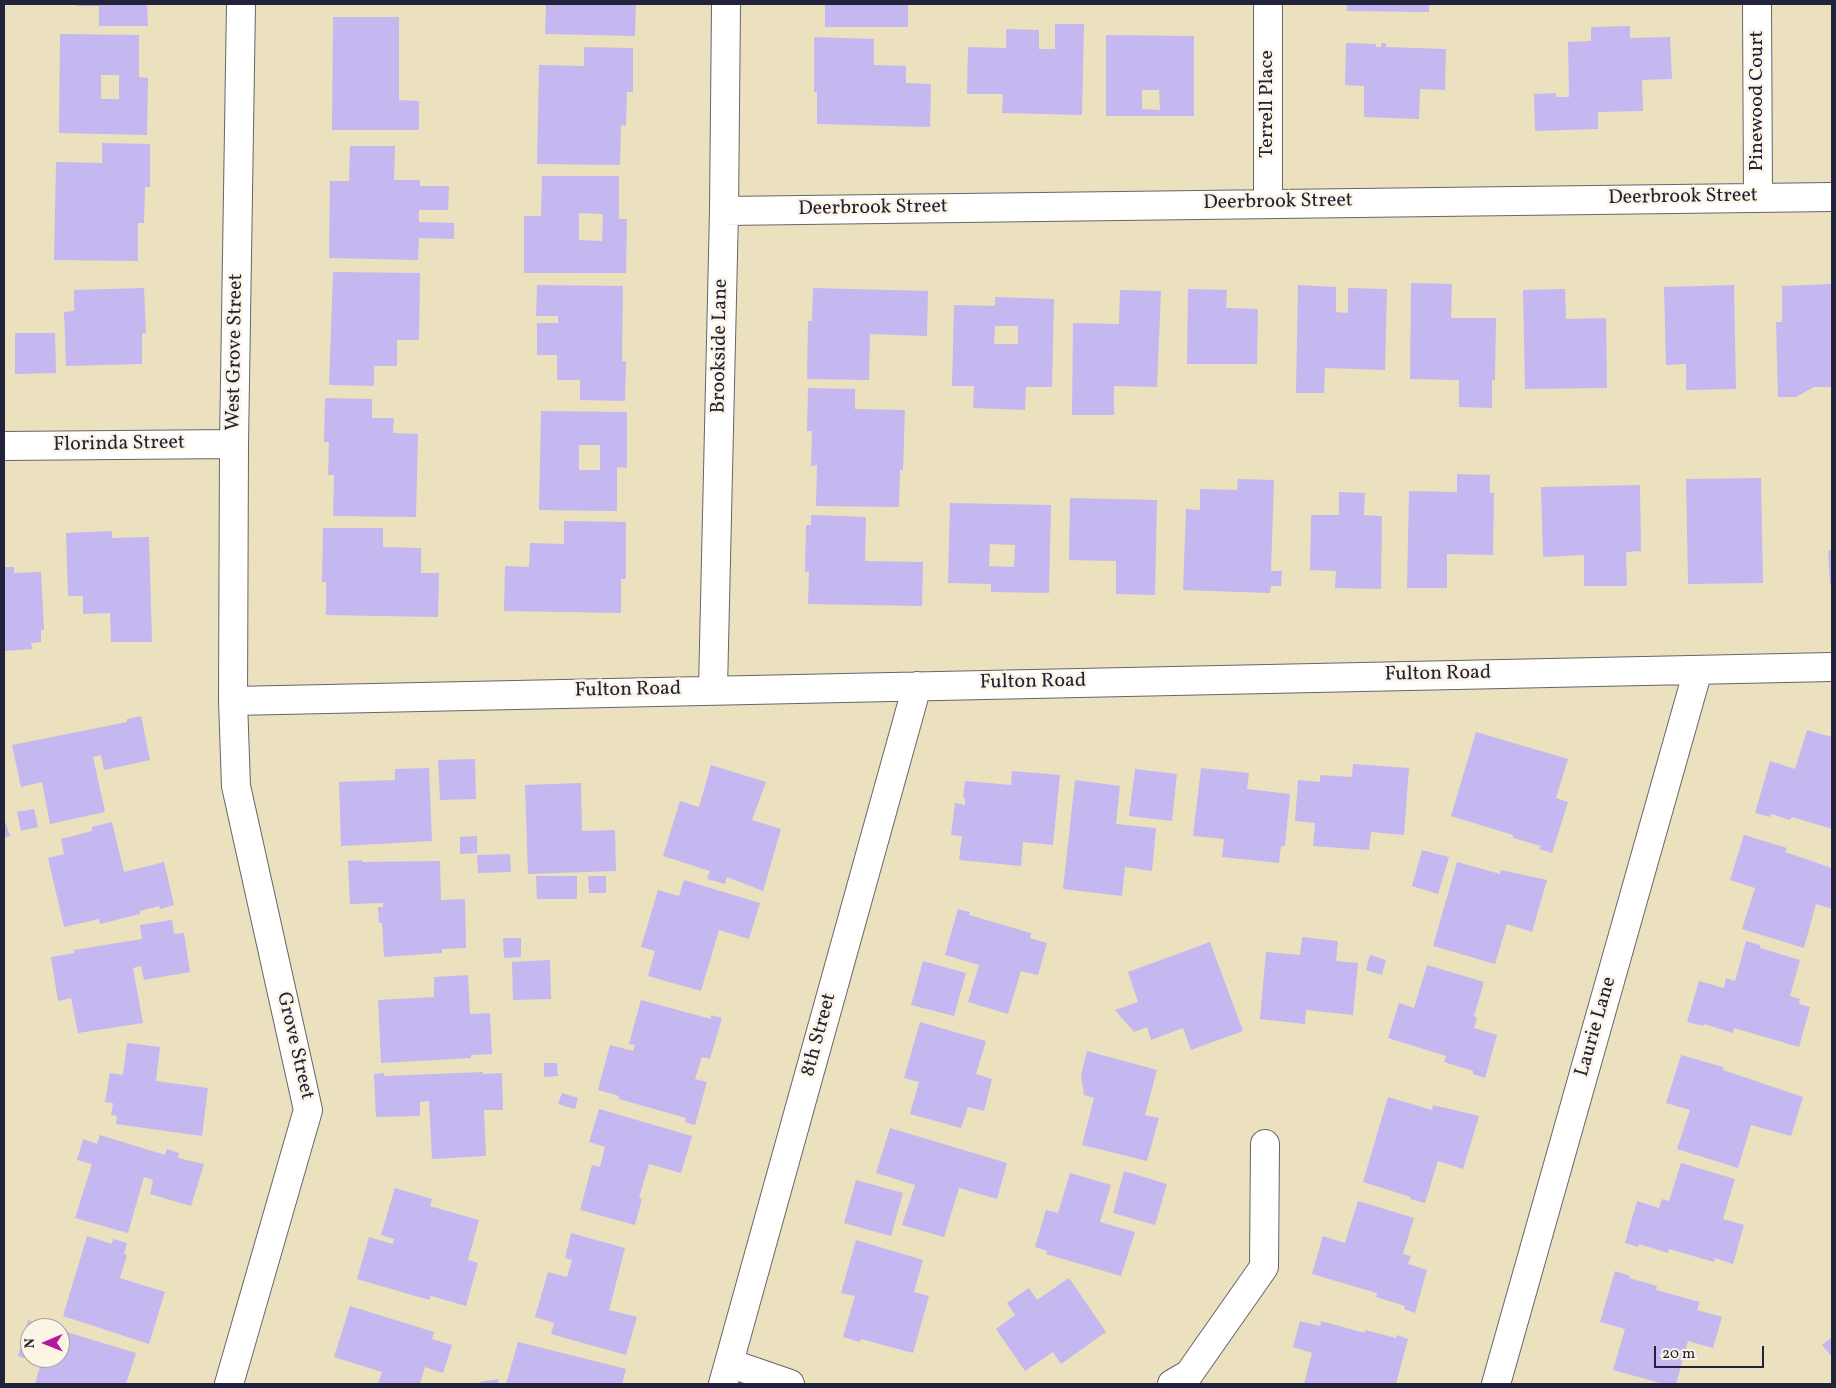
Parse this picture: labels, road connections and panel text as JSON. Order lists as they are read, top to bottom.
{
  "streets": {
    "street": [
      "Pinewood Court",
      "Terrell Place",
      "Deerbrook Street",
      "Brookside Lane",
      "West Grove Street",
      "Florinda Street",
      "Fulton Road",
      "Laurie Lane",
      "8th Street",
      "Grove Street"
    ]
  },
  "crossings": [
    ["Pinewood Court", "Deerbrook Street"],
    ["Terrell Place", "Deerbrook Street"],
    ["Deerbrook Street", "Brookside Lane"],
    ["Brookside Lane", "Fulton Road"],
    ["West Grove Street", "Florinda Street"],
    ["West Grove Street", "Fulton Road"],
    ["West Grove Street", "Grove Street"],
    ["Fulton Road", "Laurie Lane"],
    ["Fulton Road", "8th Street"],
    ["Fulton Road", "Grove Street"]
  ],
  "scale_bar": "20 m",
  "north": "left"
}
